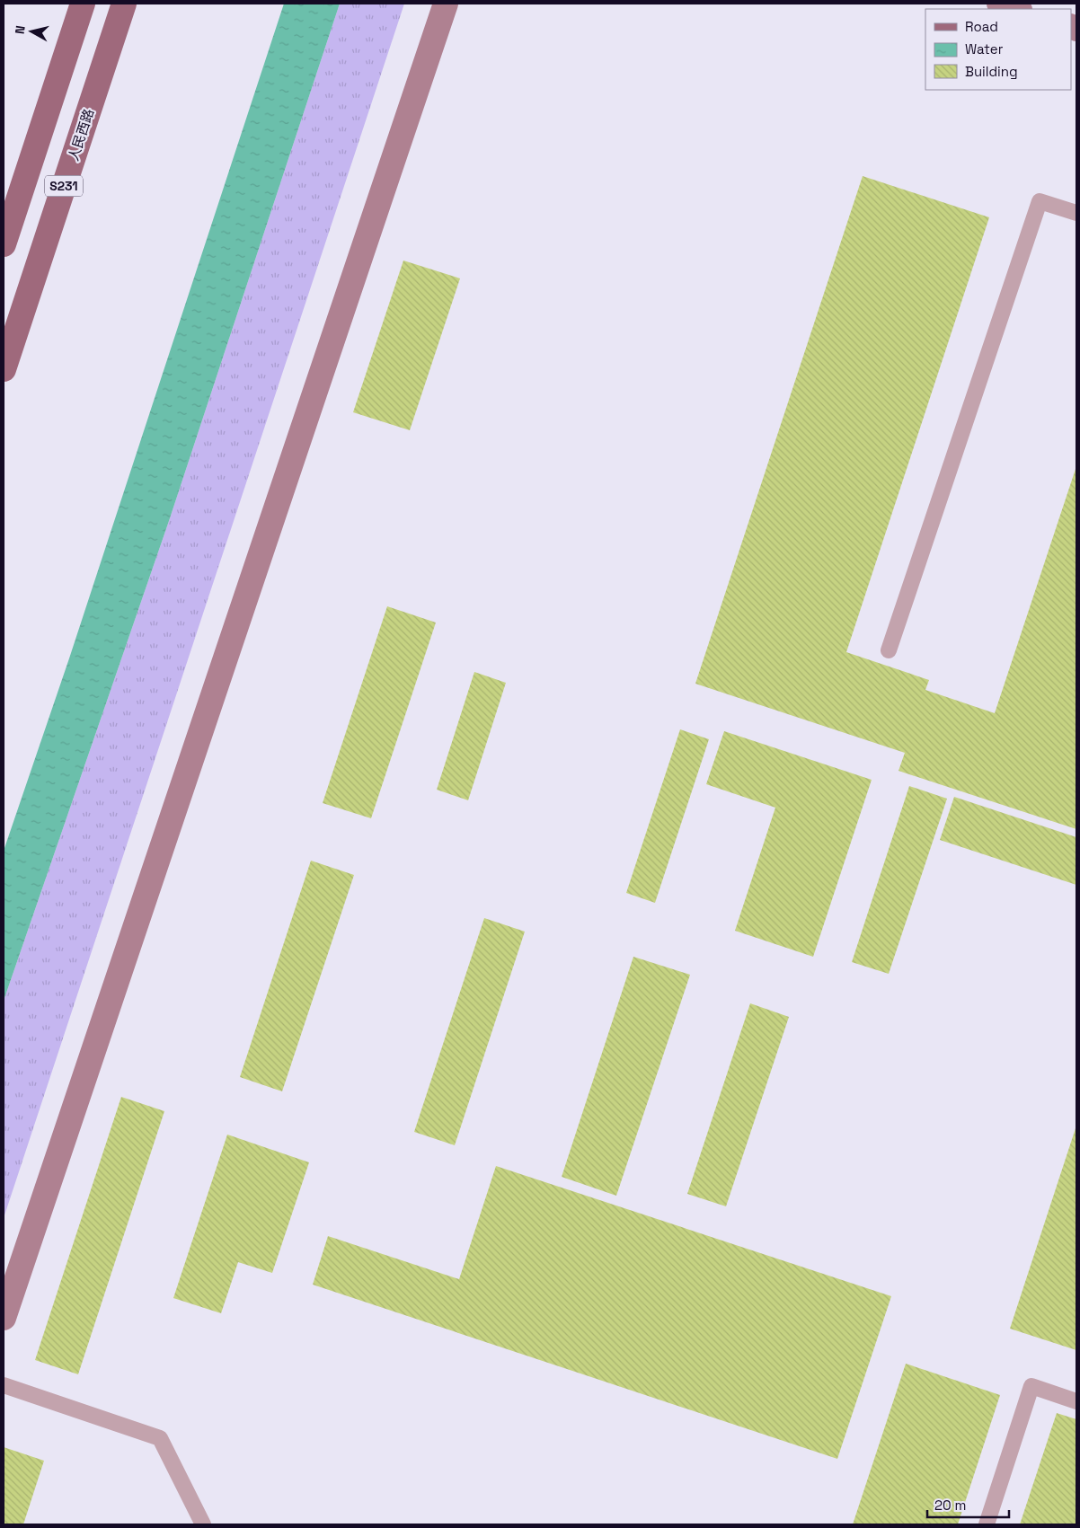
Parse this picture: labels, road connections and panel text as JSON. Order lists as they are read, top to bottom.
{
  "streets": {
    "main road": ["人民西路", "S231"]
  },
  "legend": ["Road", "Water", "Building"],
  "scale_bar": "20 m",
  "north": "left"
}
